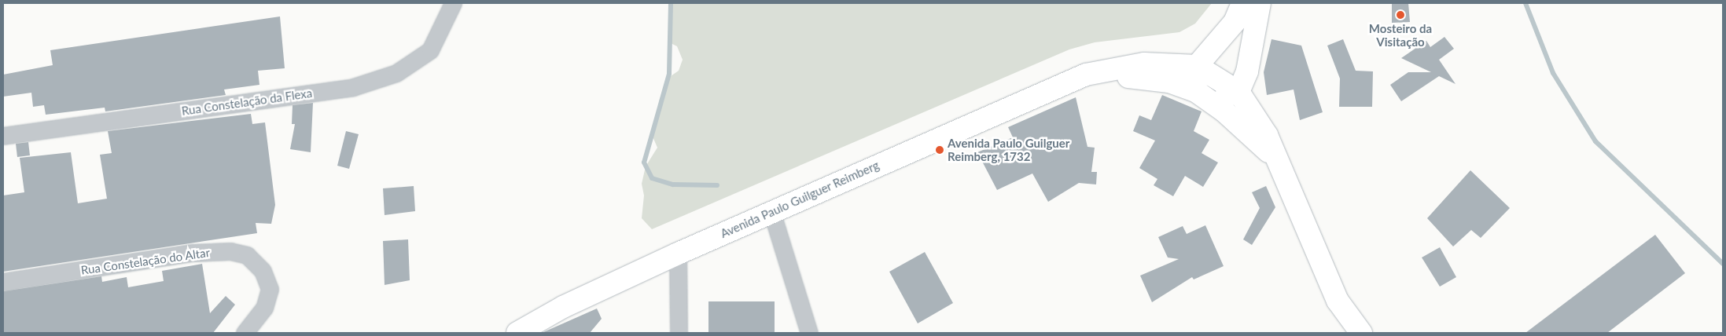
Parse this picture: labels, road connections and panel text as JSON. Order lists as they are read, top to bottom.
{
  "streets": {
    "main road": ["Avenida Paulo Guilguer Reimberg"],
    "street": ["Rua Constelação da Flexa", "Rua Constelação do Altar"]
  },
  "places": ["Mosteiro da Visitação", "Avenida Paulo Guilguer Reimberg, 1732"]
}
